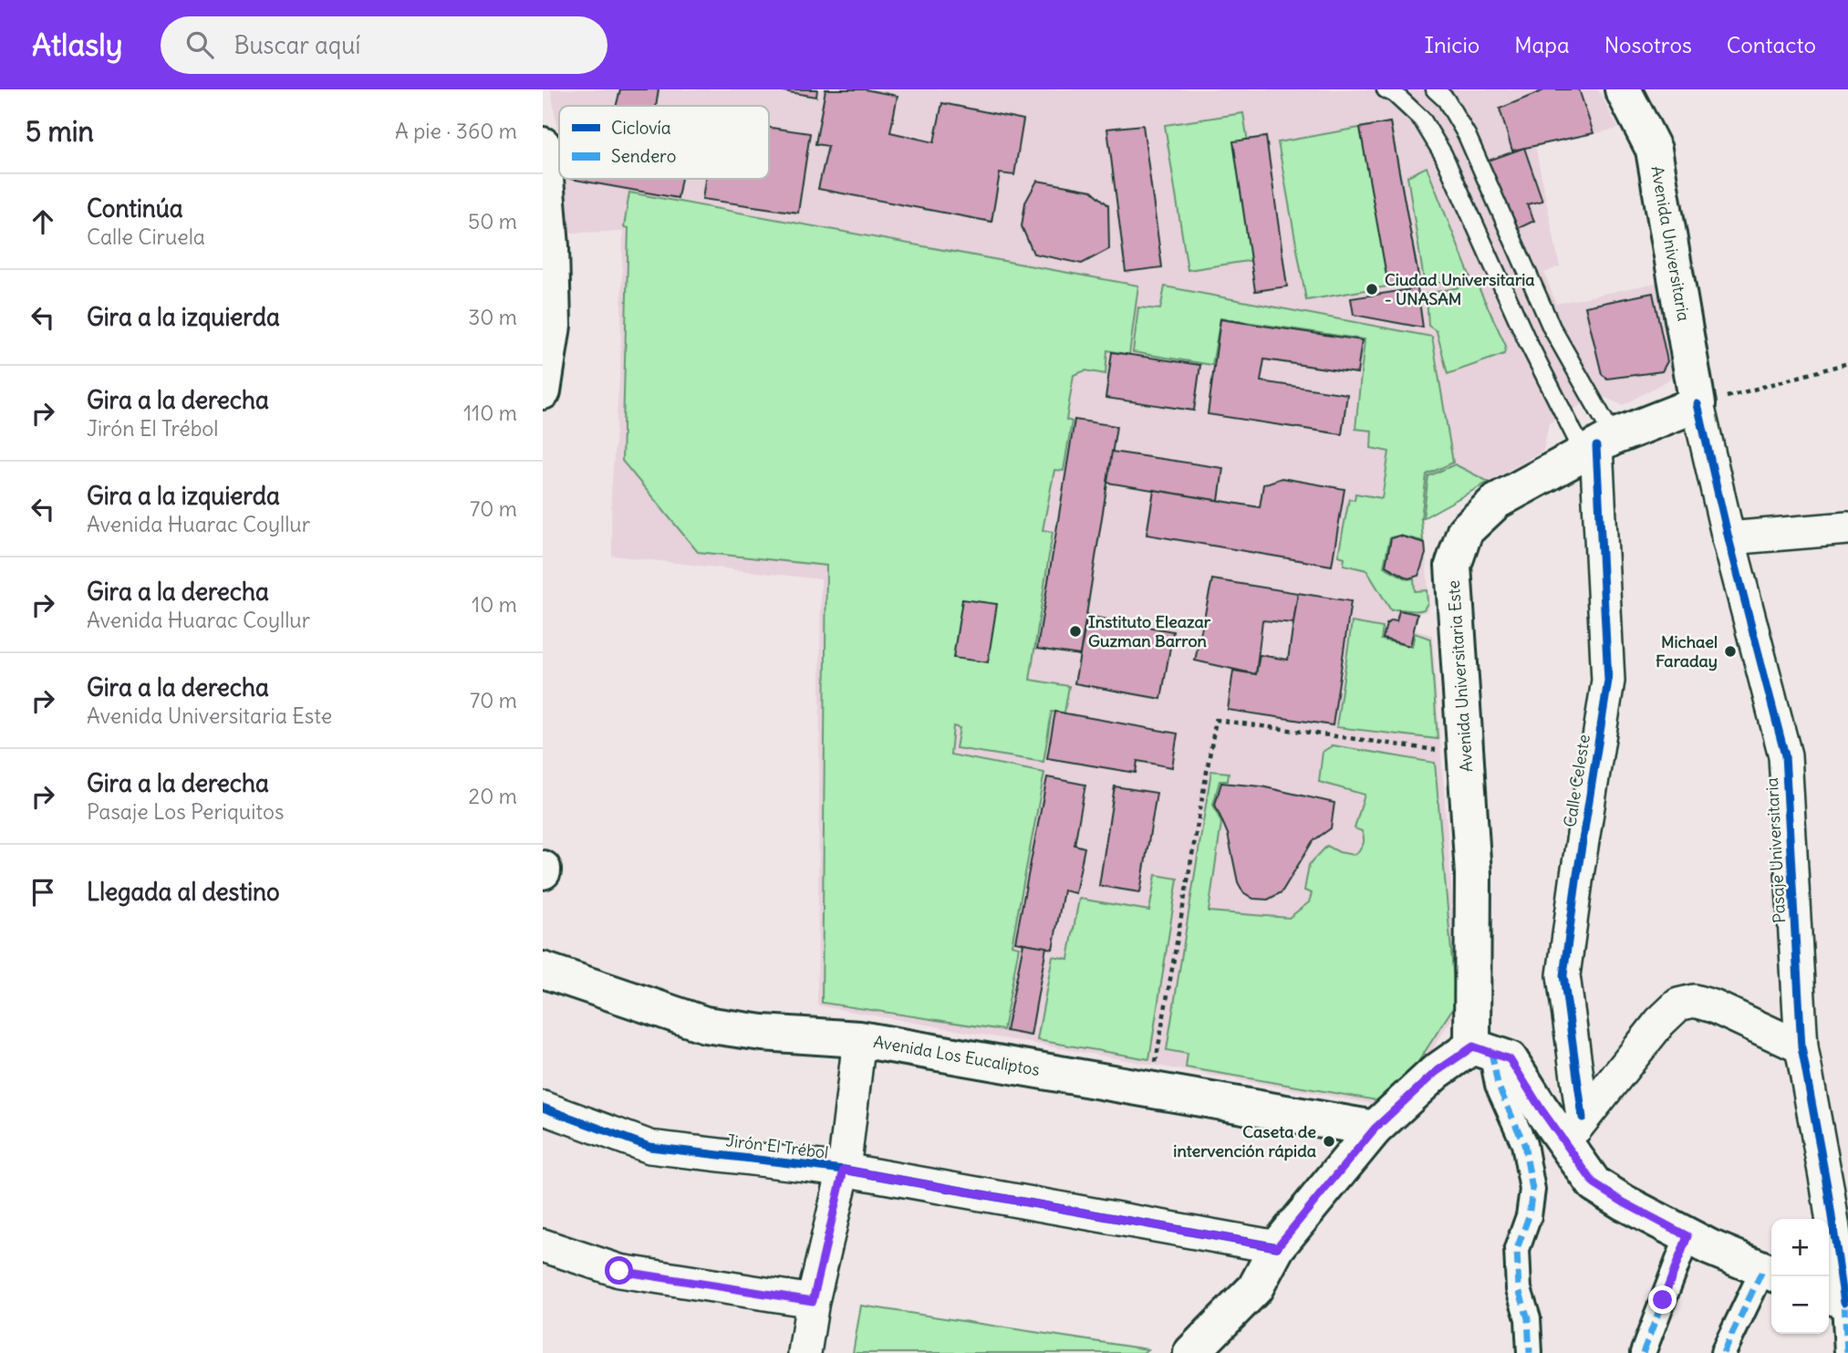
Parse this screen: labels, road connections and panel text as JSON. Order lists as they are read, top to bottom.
{
  "streets": {
    "main road": ["Avenida Universitaria", "Avenida Universitaria Este", "Avenida Los Eucaliptos"],
    "street": ["Calle Celeste", "Pasaje Universitaria", "Jirón El Trébol"]
  },
  "crossings": [
    ["Avenida Universitaria", "Avenida Universitaria Este"],
    ["Avenida Universitaria", "Pasaje Universitaria"],
    ["Avenida Universitaria Este", "Calle Celeste"],
    ["Avenida Universitaria Este", "Pasaje Universitaria"]
  ],
  "places": [
    "Ciudad Universitaria - UNASAM",
    "Instituto Eleazar Guzman Barron",
    "Michael Faraday",
    "Caseta de intervención rápida"
  ],
  "legend": ["Ciclovía", "Sendero"],
  "page": {
    "header": "Atlasly",
    "search": "Buscar aquí",
    "nav": [
      "Inicio",
      "Mapa",
      "Nosotros",
      "Contacto"
    ],
    "heading": ["5 min", "A pie · 360 m"],
    "list": [
      ["Continúa", "Calle Ciruela", "50 m"],
      ["Gira a la izquierda", "30 m"],
      ["Gira a la derecha", "Jirón El Trébol", "110 m"],
      ["Gira a la izquierda", "Avenida Huarac Coyllur", "70 m"],
      ["Gira a la derecha", "Avenida Huarac Coyllur", "10 m"],
      ["Gira a la derecha", "Avenida Universitaria Este", "70 m"],
      ["Gira a la derecha", "Pasaje Los Periquitos", "20 m"],
      "Llegada al destino"
    ],
    "map_buttons": ["+", "−"]
  }
}
